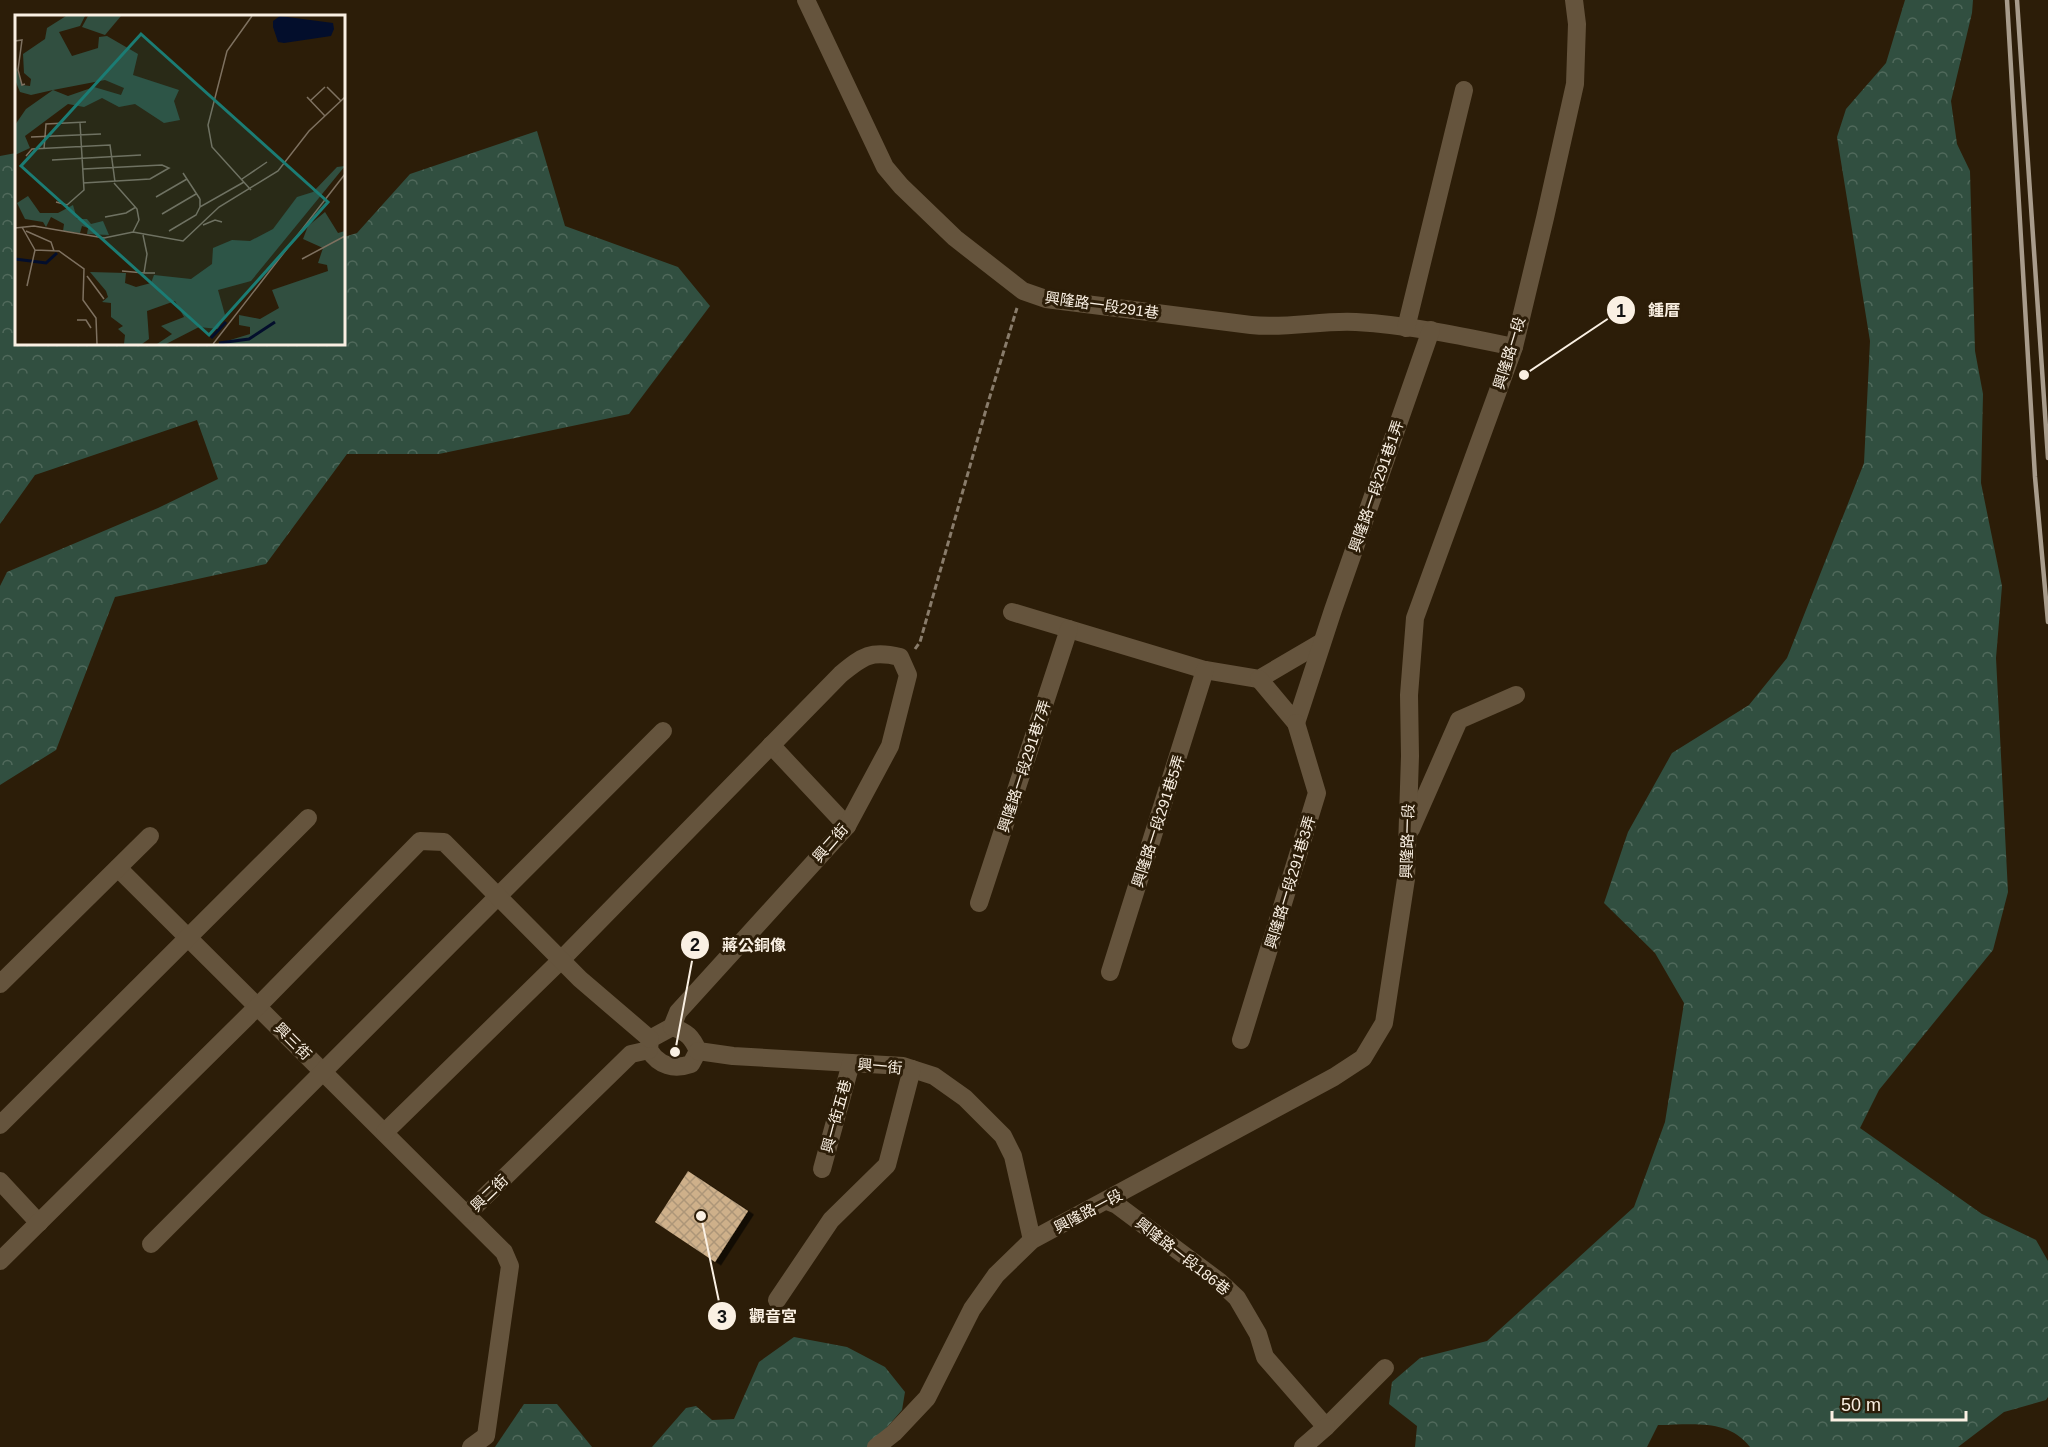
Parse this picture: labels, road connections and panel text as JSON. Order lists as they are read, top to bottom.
{
  "streets": {
    "street": [
      "興隆路一段291巷",
      "興隆路一段",
      "興隆路一段291巷1弄",
      "興隆路一段291巷7弄",
      "興隆路一段291巷5弄",
      "興二街",
      "興隆路一段291巷3弄",
      "興三街",
      "興一街",
      "興一街五巷",
      "興隆路一段186巷"
    ]
  },
  "crossings": [
    ["興隆路一段291巷", "興隆路一段"],
    ["興隆路一段291巷", "興隆路一段291巷1弄"],
    ["興隆路一段", "興一街"],
    ["興隆路一段", "興隆路一段186巷"],
    ["興隆路一段291巷1弄", "興隆路一段291巷3弄"],
    ["興二街", "興三街"],
    ["興二街", "興一街"],
    ["興一街", "興一街五巷"]
  ],
  "places": ["鍾厝", "蔣公銅像", "觀音宮"],
  "scale_bar": "50 m"
}
